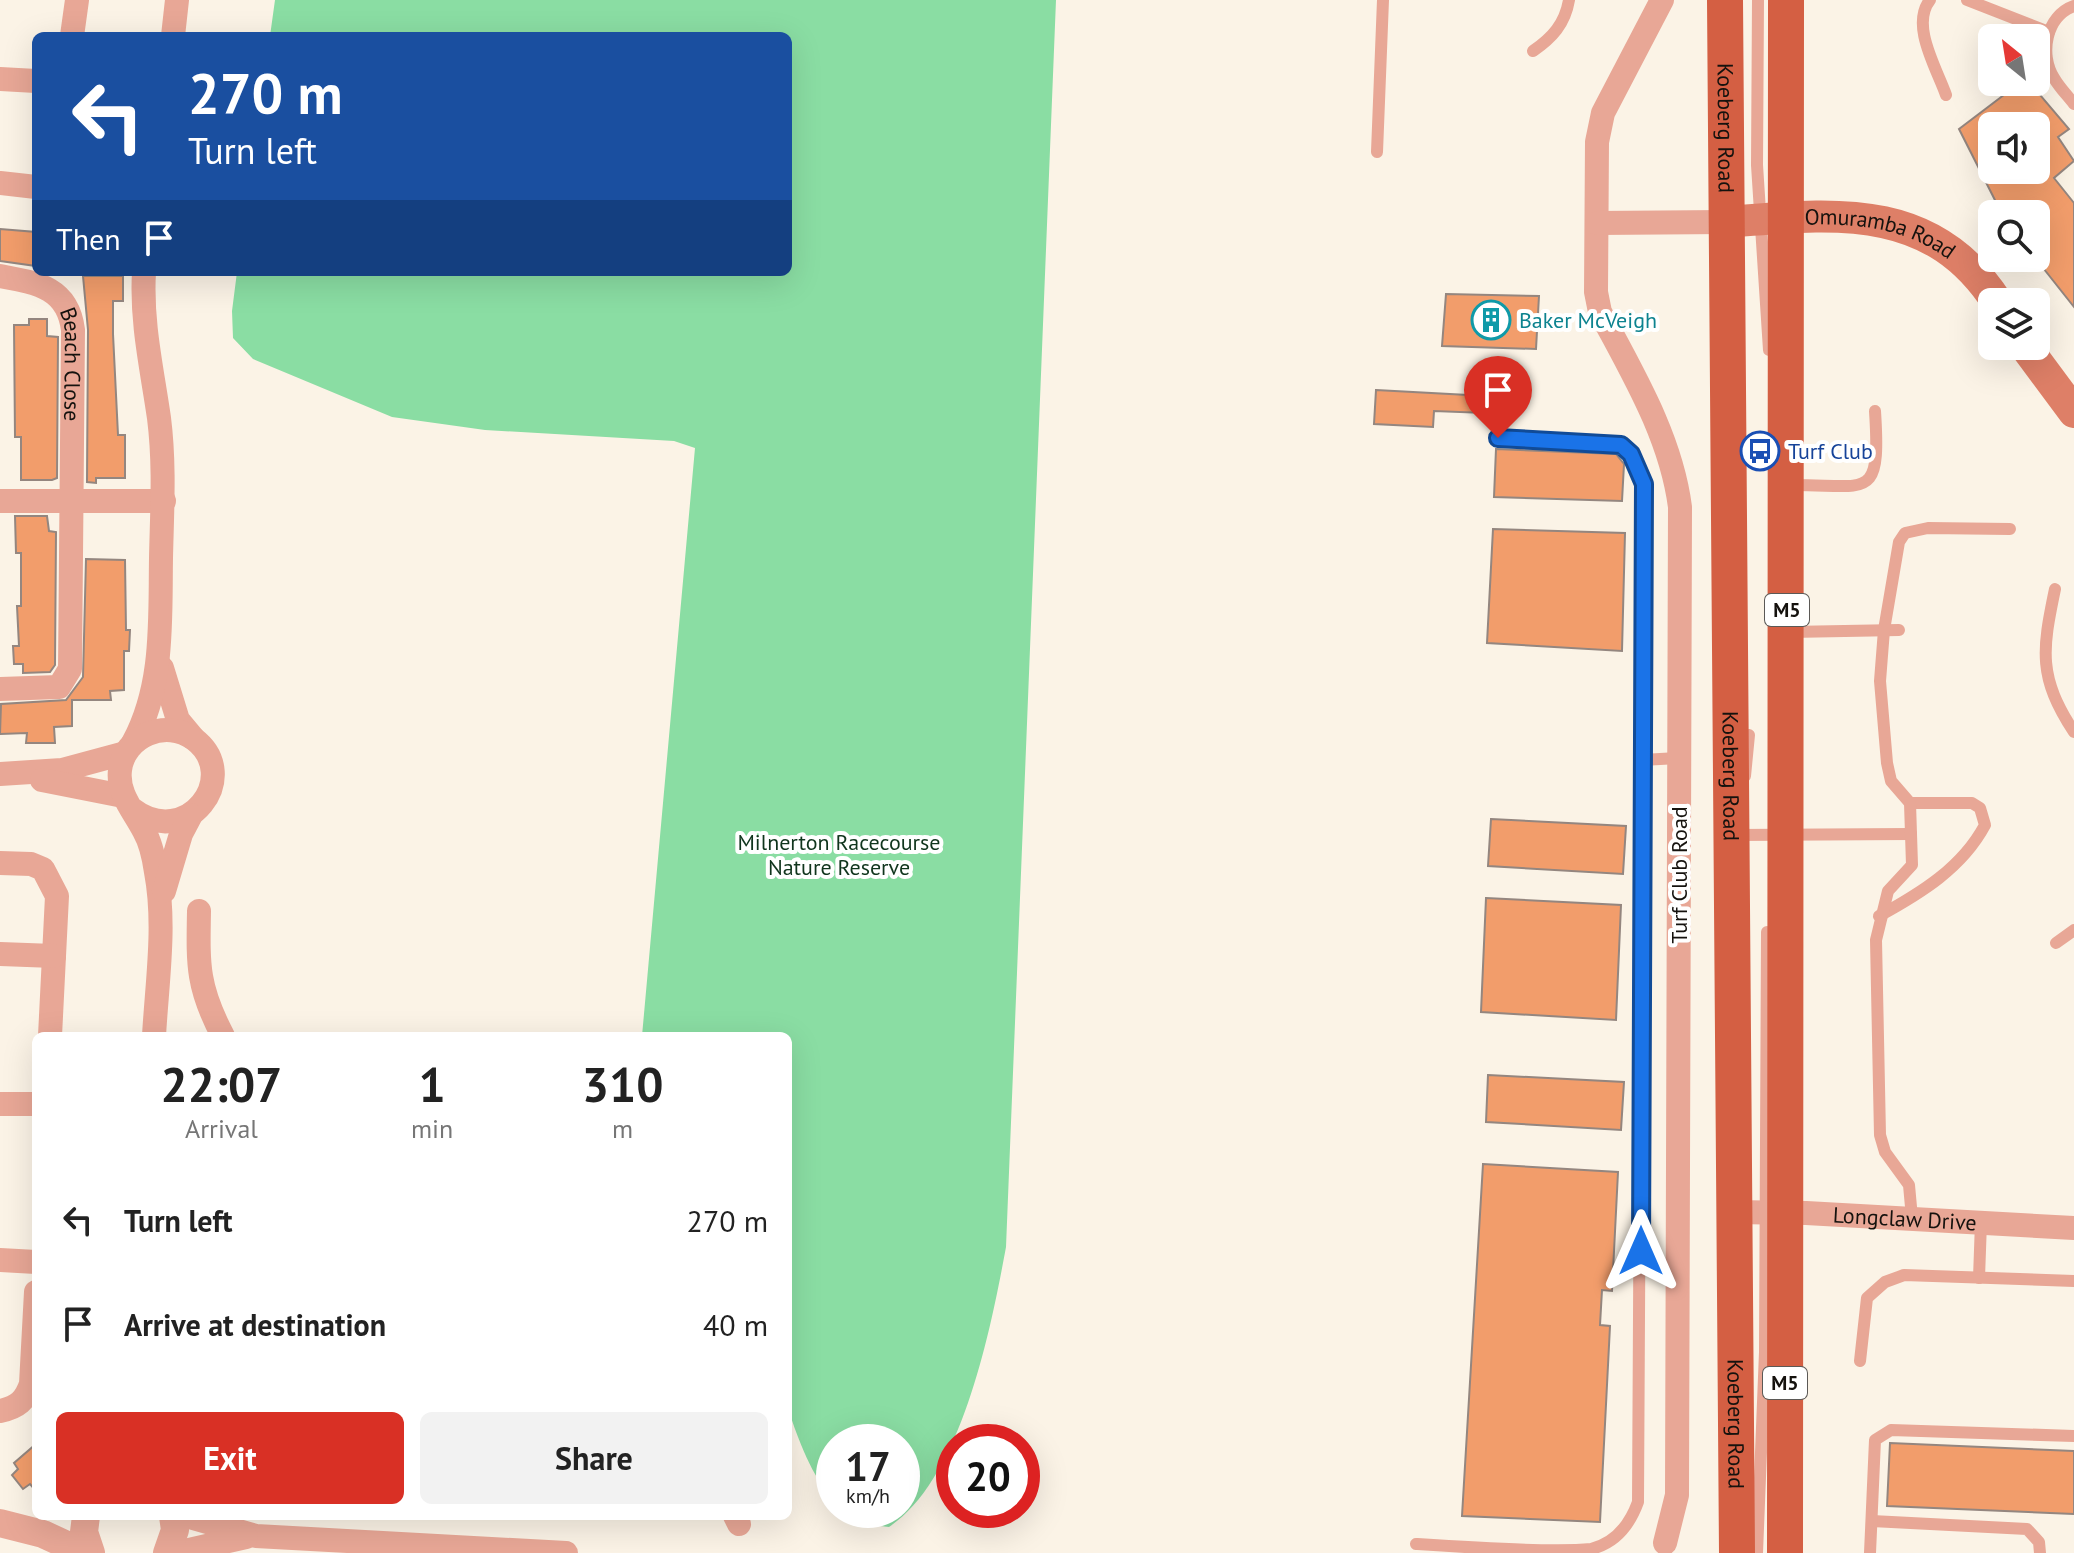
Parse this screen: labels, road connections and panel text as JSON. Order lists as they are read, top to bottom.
{
  "streets": {
    "main road": ["Koeberg Road", "Omuramba Road", "M5"],
    "street": ["Beach Close", "Turf Club Road", "Longclaw Drive"]
  },
  "crossings": [
    ["Koeberg Road", "Omuramba Road"],
    ["Koeberg Road", "Longclaw Drive"]
  ],
  "parks": ["Milnerton Racecourse Nature Reserve"],
  "places": {
    "building": ["Baker McVeigh"],
    "bus stop": ["Turf Club"]
  },
  "north": "top left",
  "page": {
    "turn": ["270 m", "Turn left"],
    "then": "Then",
    "eta": [
      "22:07",
      "Arrival",
      "1",
      "min",
      "310",
      "m"
    ],
    "list": [
      {
        "name": "Turn left",
        "value": "270 m"
      },
      {
        "name": "Arrive at destination",
        "value": "40 m"
      }
    ],
    "buttons": ["Exit", "Share"],
    "speed": "17 km/h",
    "limit": "20"
  }
}
